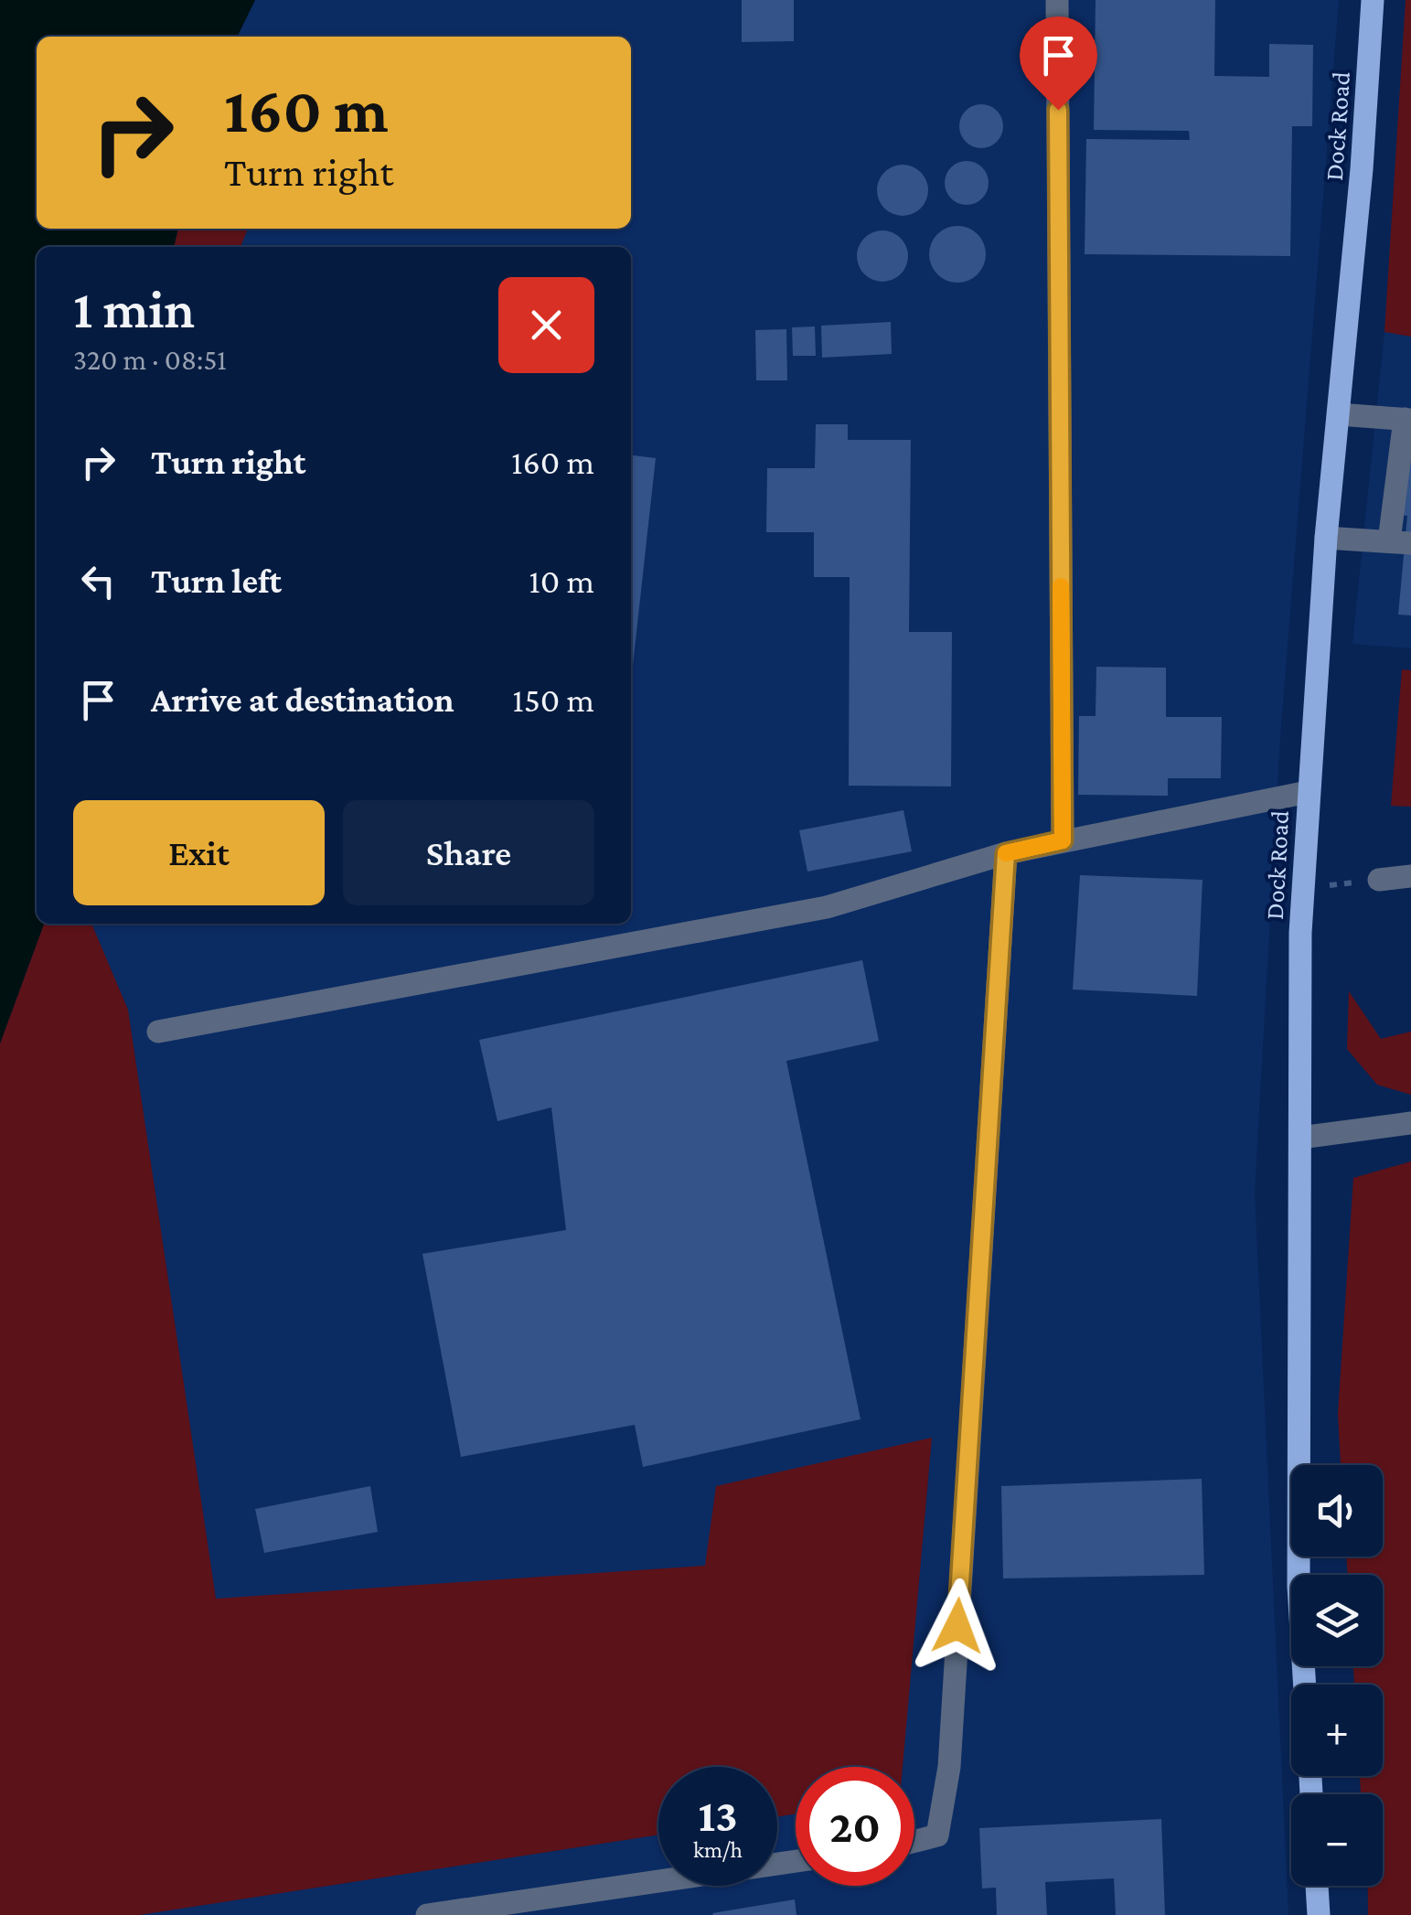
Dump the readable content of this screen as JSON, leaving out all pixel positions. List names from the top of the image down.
{
  "streets": {
    "main road": ["Dock Road"]
  },
  "page": {
    "turn": ["160 m", "Turn right"],
    "heading": ["1 min", "320 m · 08:51"],
    "list": [
      {
        "name": "Turn right",
        "value": "160 m"
      },
      {
        "name": "Turn left",
        "value": "10 m"
      },
      {
        "name": "Arrive at destination",
        "value": "150 m"
      }
    ],
    "buttons": ["Exit", "Share"],
    "map_buttons": ["+", "−"],
    "speed": "13 km/h",
    "limit": "20"
  }
}
